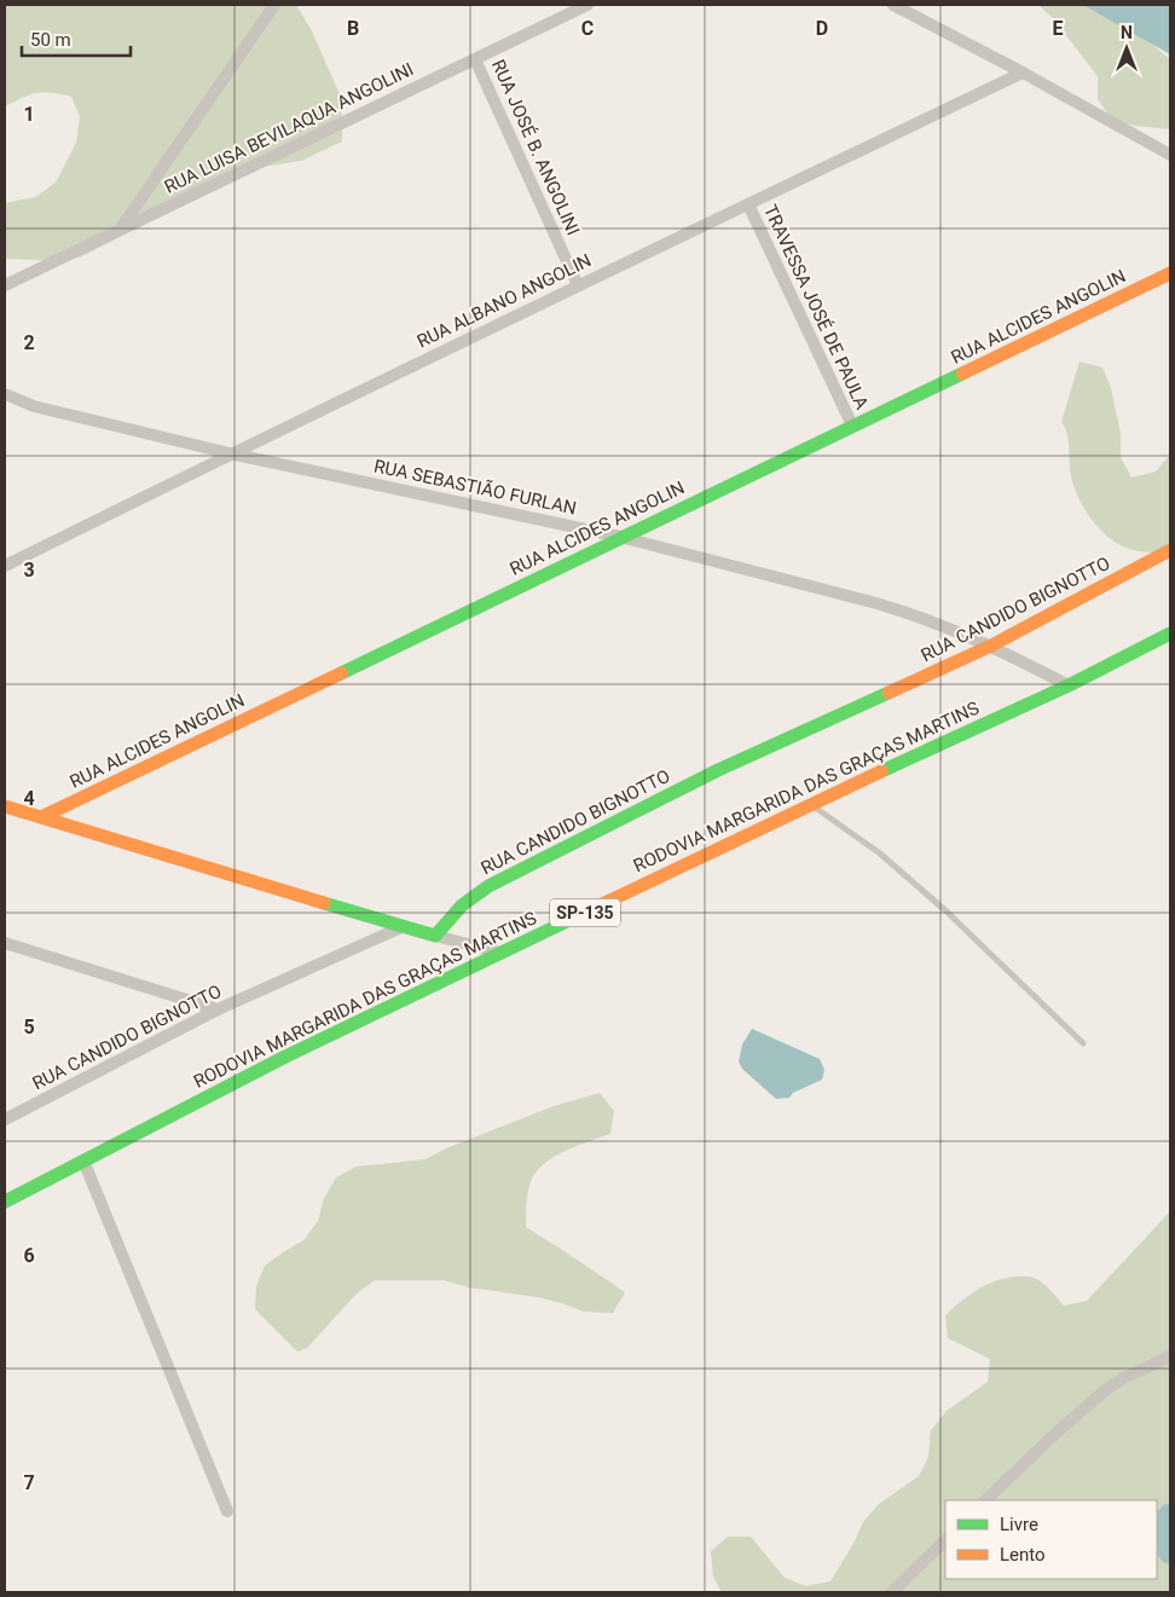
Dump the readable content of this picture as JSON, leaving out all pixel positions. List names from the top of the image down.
{
  "streets": {
    "street": [
      "RUA LUISA BEVILAQUA ANGOLINI",
      "RUA JOSÉ B. ANGOLINI",
      "RUA ALBANO ANGOLIN",
      "TRAVESSA JOSÉ DE PAULA",
      "RUA ALCIDES ANGOLIN",
      "RUA SEBASTIÃO FURLAN",
      "RUA CANDIDO BIGNOTTO",
      "RODOVIA MARGARIDA DAS GRAÇAS MARTINS",
      "SP-135"
    ]
  },
  "crossings": [
    ["RUA LUISA BEVILAQUA ANGOLINI", "RUA JOSÉ B. ANGOLINI"],
    ["RUA JOSÉ B. ANGOLINI", "RUA ALBANO ANGOLIN"],
    ["RUA ALBANO ANGOLIN", "TRAVESSA JOSÉ DE PAULA"],
    ["RUA ALBANO ANGOLIN", "RUA SEBASTIÃO FURLAN"],
    ["TRAVESSA JOSÉ DE PAULA", "RUA ALCIDES ANGOLIN"],
    ["RUA ALCIDES ANGOLIN", "RUA SEBASTIÃO FURLAN"],
    ["RUA SEBASTIÃO FURLAN", "RUA CANDIDO BIGNOTTO"],
    ["RUA SEBASTIÃO FURLAN", "RODOVIA MARGARIDA DAS GRAÇAS MARTINS"]
  ],
  "legend": ["Livre", "Lento"],
  "scale_bar": "50 m",
  "north": "top",
  "grid": {
    "columns": [
      "B",
      "C",
      "D",
      "E"
    ],
    "rows": [
      "1",
      "2",
      "3",
      "4",
      "5",
      "6",
      "7"
    ]
  }
}
